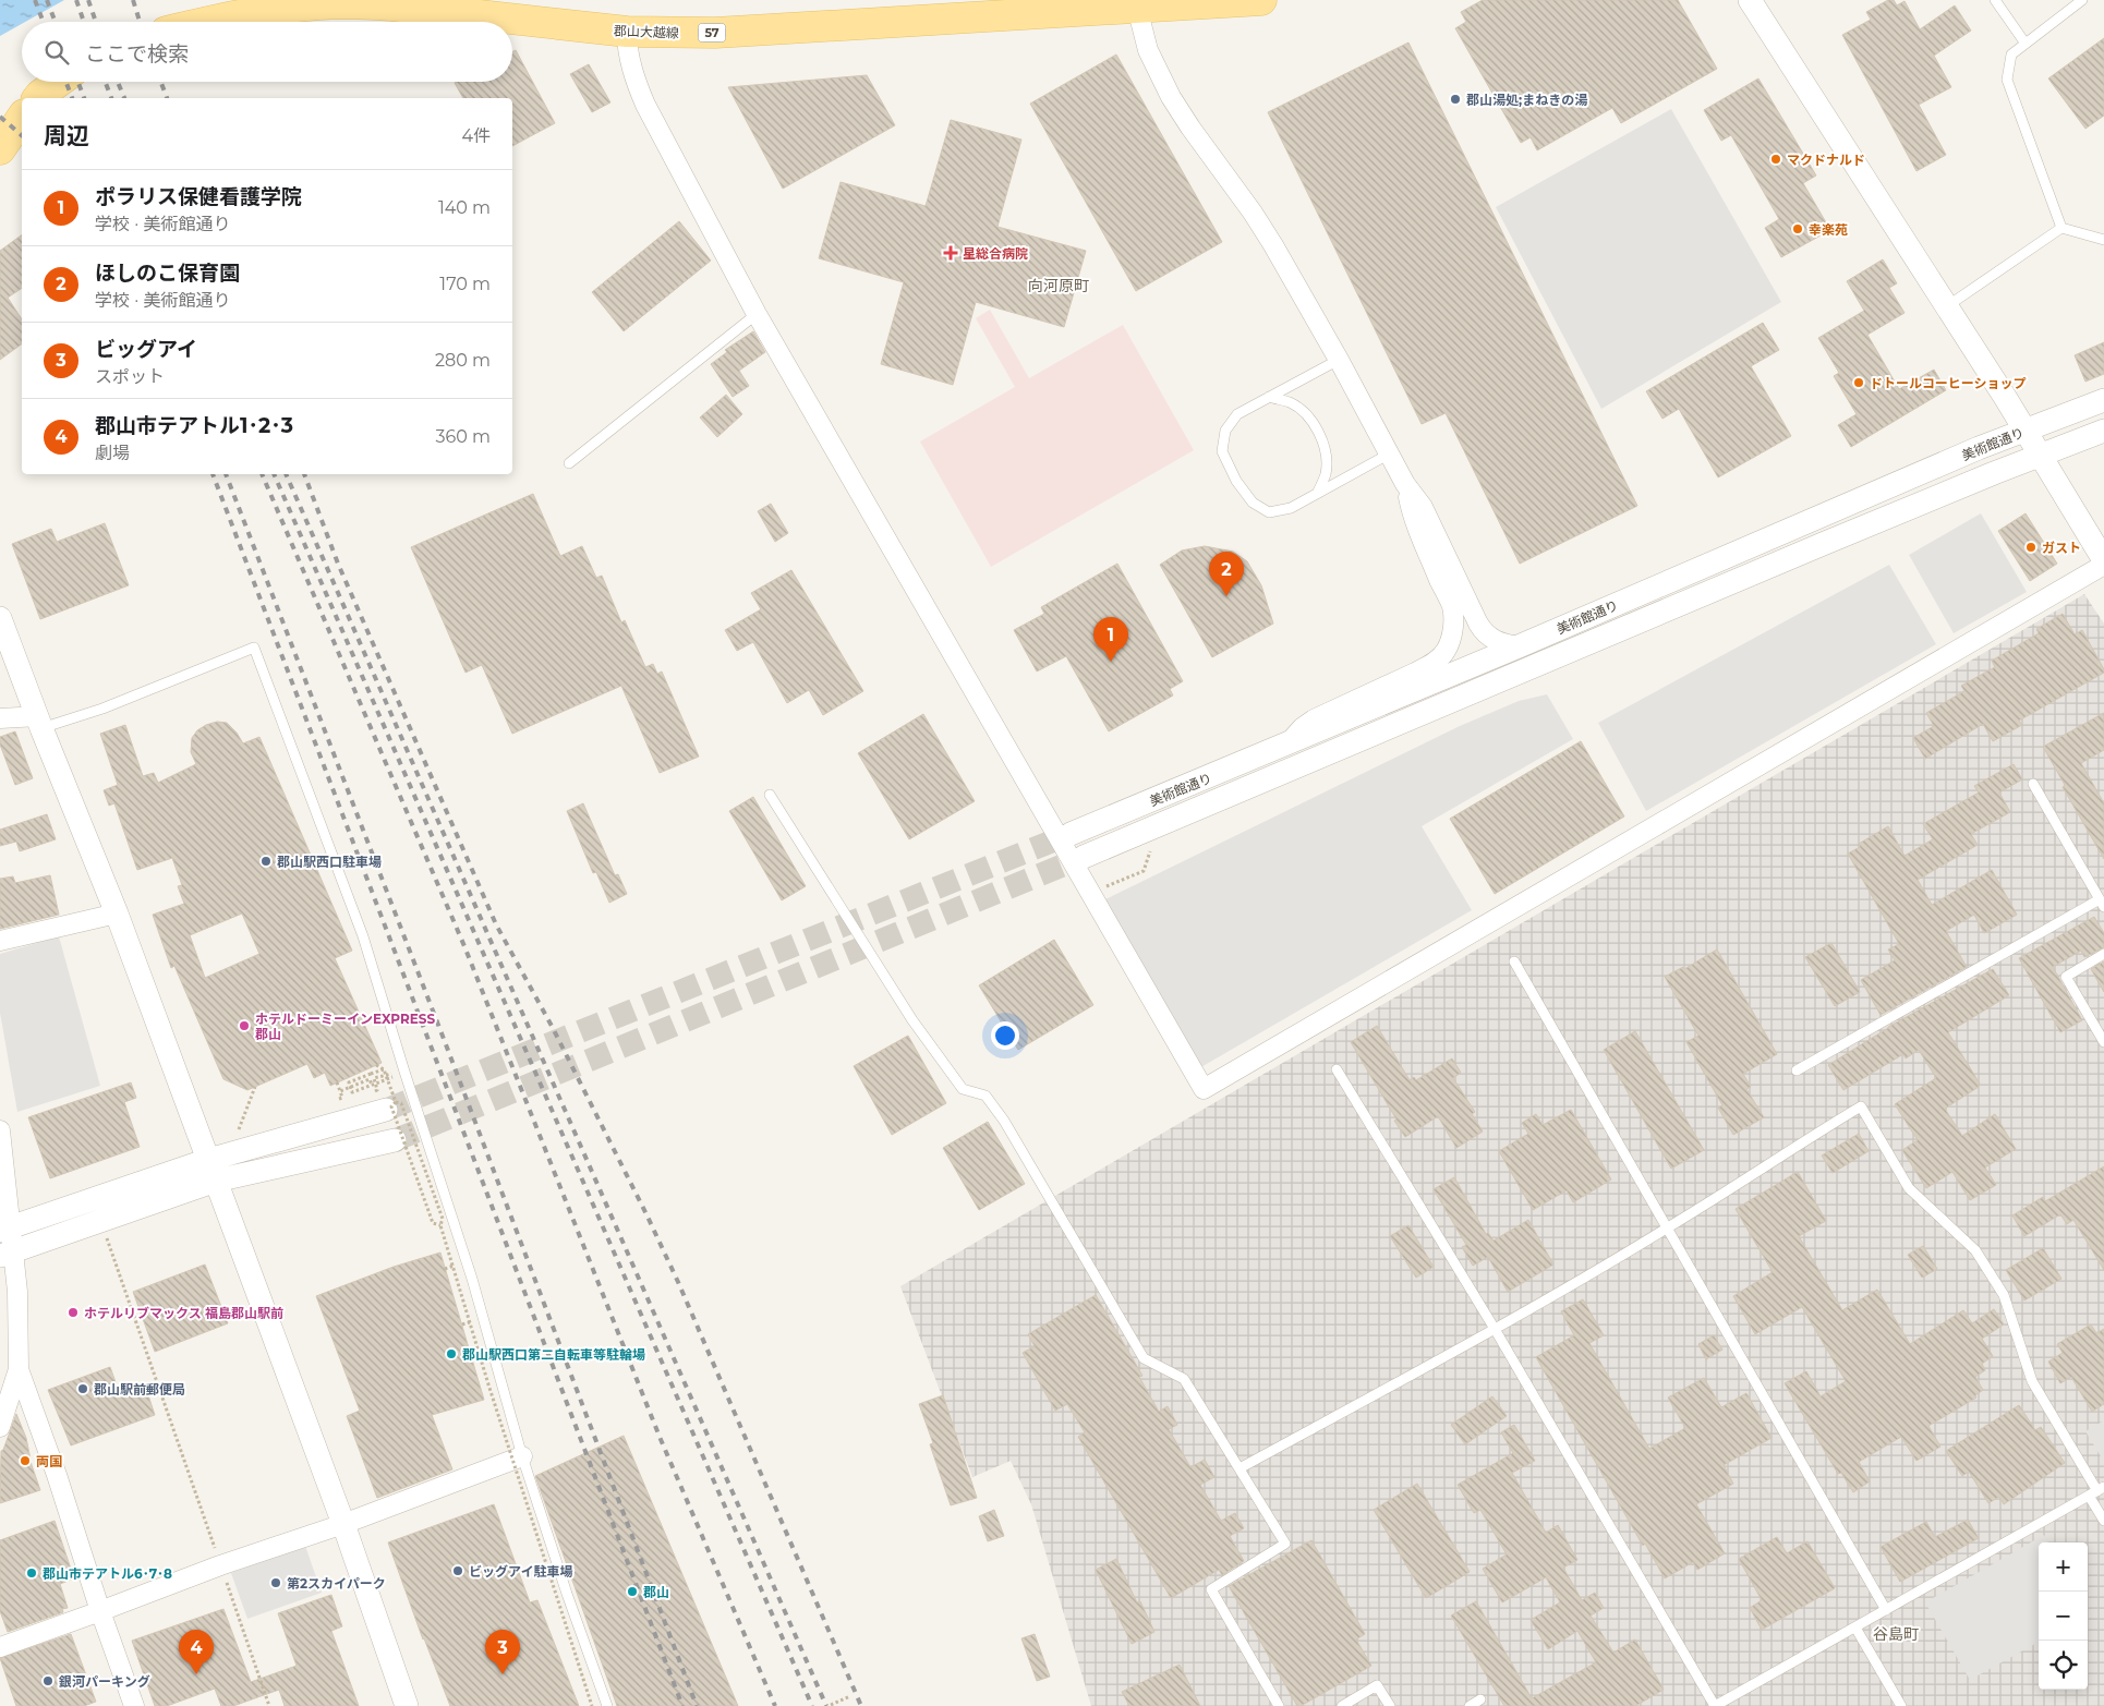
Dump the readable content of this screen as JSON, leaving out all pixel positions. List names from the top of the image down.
{
  "streets": {
    "main road": ["郡山大越線", "57"],
    "street": ["美術館通り"]
  },
  "districts": ["向河原町", "谷島町"],
  "places": {
    "other": [
      "郡山湯処;まねきの湯",
      "マクドナルド",
      "幸楽苑",
      "ドトールコーヒーショップ",
      "ガスト",
      "郡山駅西口駐車場",
      "ホテルドーミーインEXPRESS 郡山",
      "ホテルリブマックス 福島郡山駅前",
      "郡山駅西口第二自転車等駐輪場",
      "郡山駅前郵便局",
      "両国",
      "ビッグアイ駐車場",
      "郡山市テアトル6･7･8",
      "第2スカイパーク",
      "郡山",
      "銀河パーキング"
    ],
    "health": ["星総合病院"]
  },
  "page": {
    "search": "ここで検索",
    "heading": ["周辺", "4件"],
    "list": [
      {
        "mark": "1",
        "name": "ポラリス保健看護学院",
        "note": "学校 · 美術館通り",
        "value": "140 m"
      },
      {
        "mark": "2",
        "name": "ほしのこ保育園",
        "note": "学校 · 美術館通り",
        "value": "170 m"
      },
      {
        "mark": "3",
        "name": "ビッグアイ",
        "note": "スポット",
        "value": "280 m"
      },
      {
        "mark": "4",
        "name": "郡山市テアトル1･2･3",
        "note": "劇場",
        "value": "360 m"
      }
    ],
    "pins": [
      "2",
      "1",
      "3",
      "4"
    ],
    "map_buttons": ["+", "−"]
  }
}
